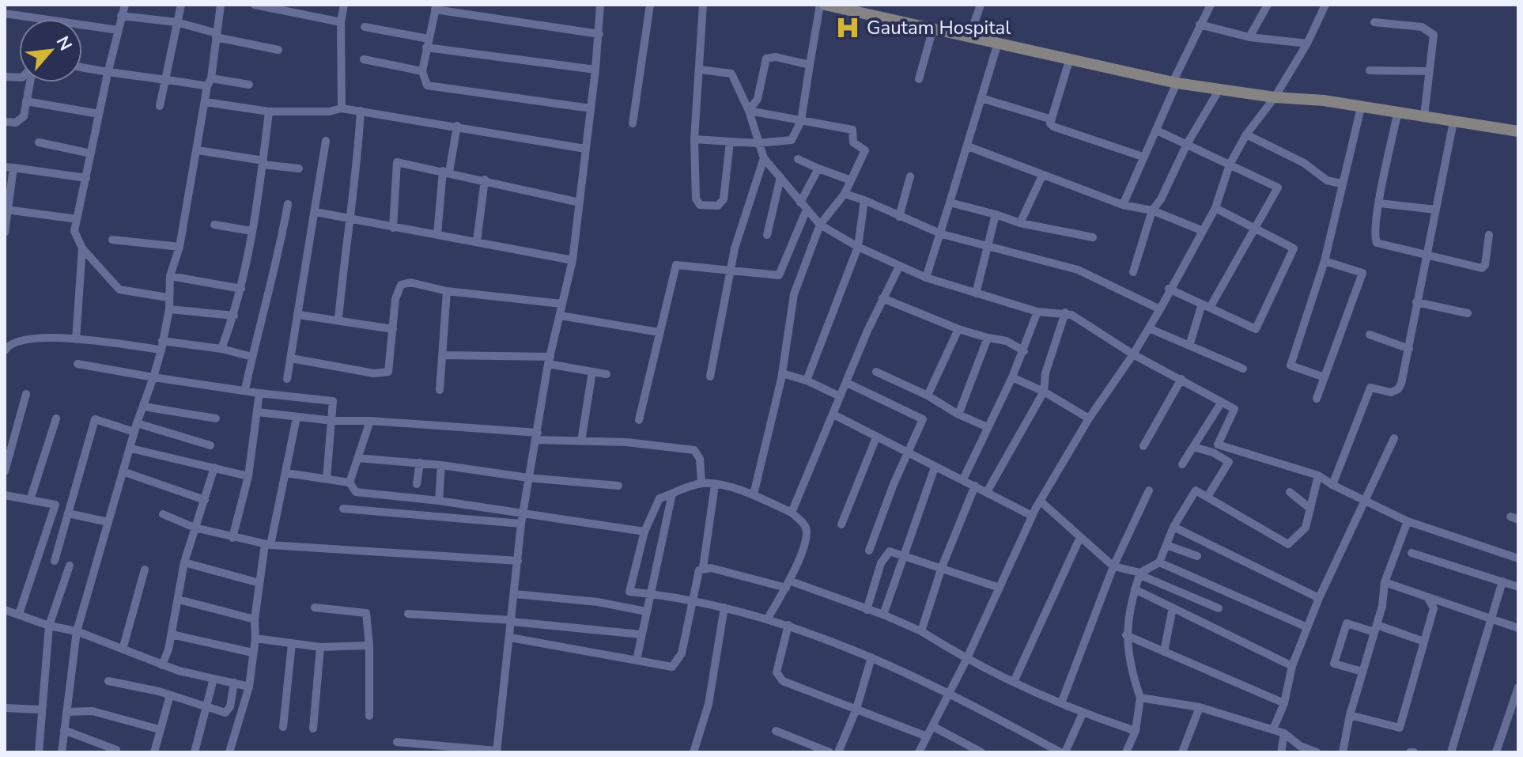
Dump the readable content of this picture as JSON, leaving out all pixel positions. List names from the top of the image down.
{
  "places": {
    "hospital": ["Gautam Hospital"]
  },
  "north": "top right"
}
